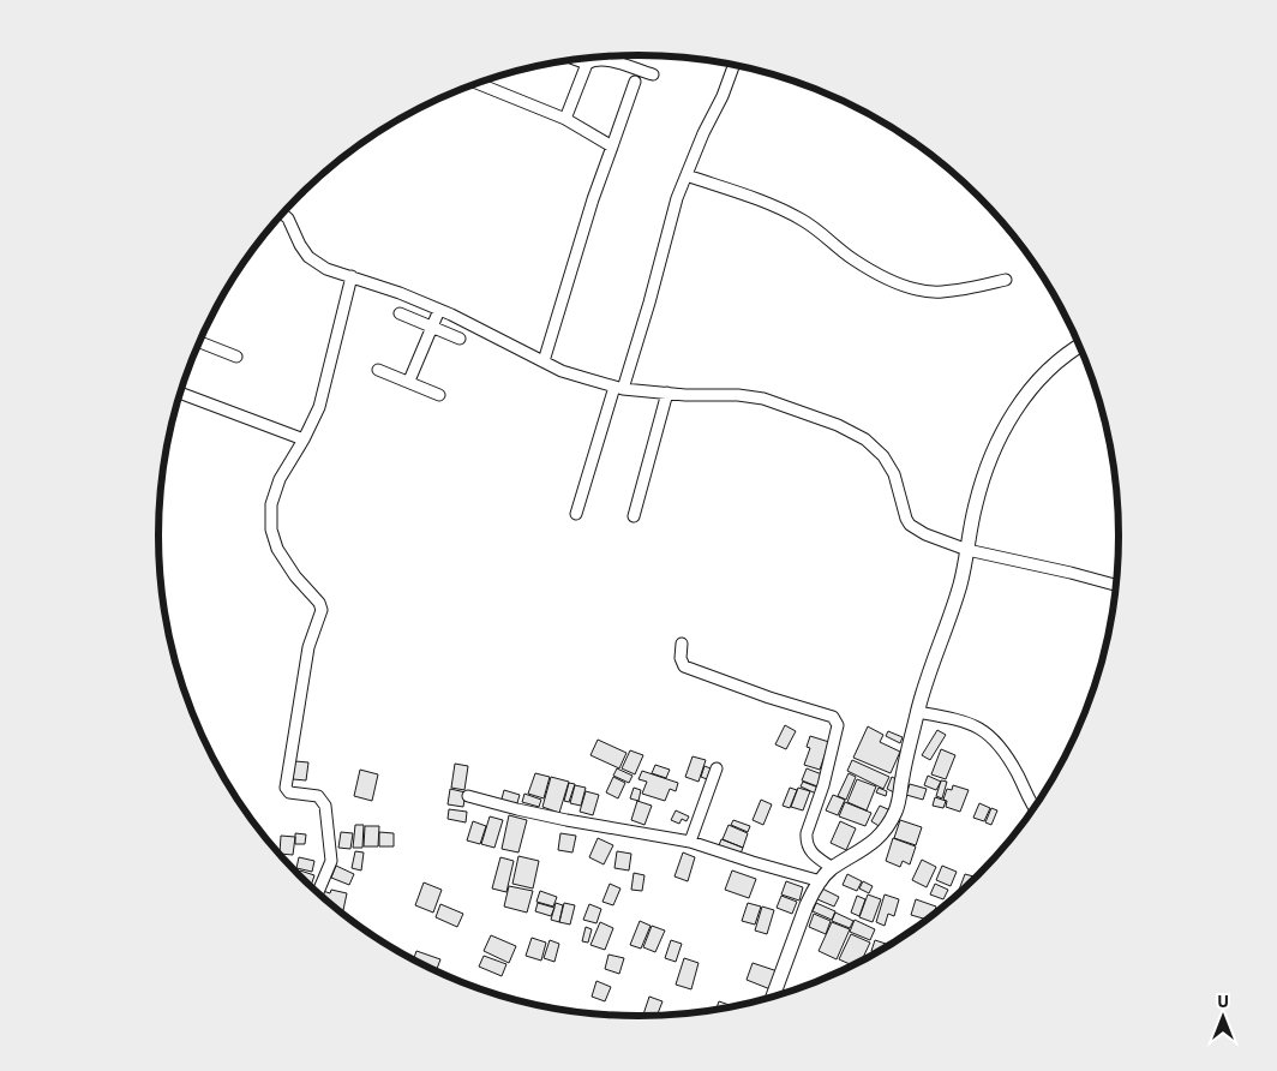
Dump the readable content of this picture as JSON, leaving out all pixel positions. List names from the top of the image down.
{
  "north": "top"
}
